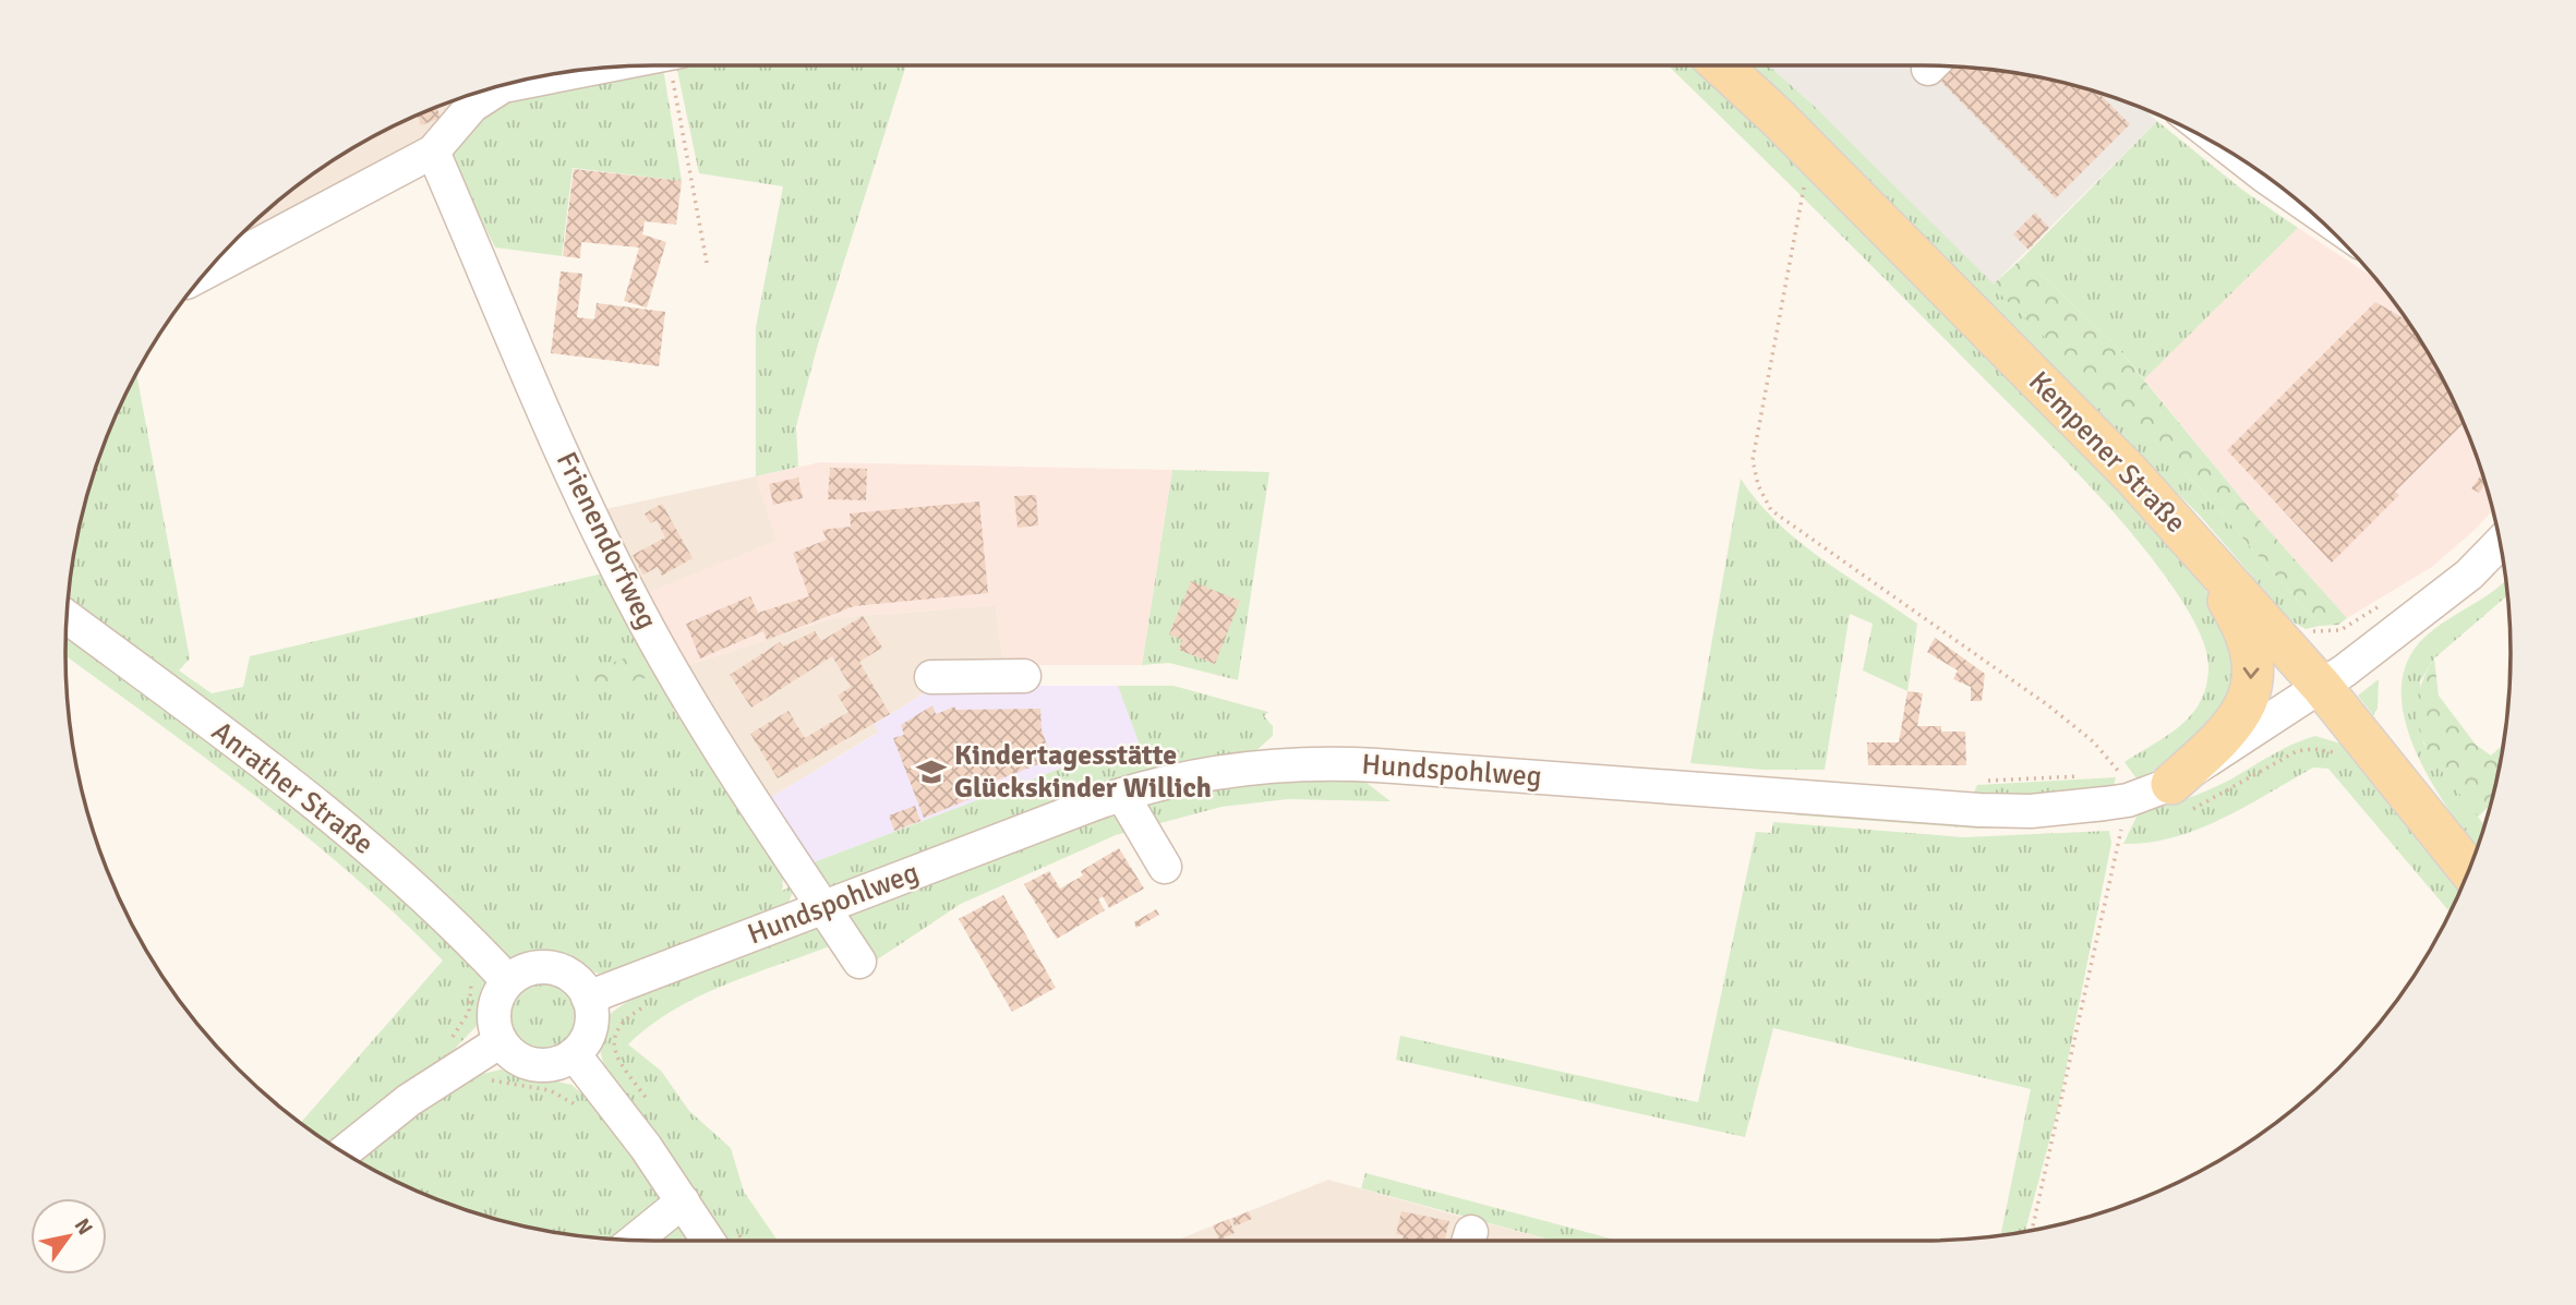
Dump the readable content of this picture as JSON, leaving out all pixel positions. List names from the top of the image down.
{
  "streets": {
    "main road": ["Kempener Straße"],
    "street": ["Frienendorfweg", "Hundspohlweg", "Anrather Straße"]
  },
  "crossings": [
    ["Kempener Straße", "Hundspohlweg"],
    ["Frienendorfweg", "Hundspohlweg"],
    ["Hundspohlweg", "Anrather Straße"]
  ],
  "places": {
    "school or university": ["Kindertagesstätte Glückskinder Willich"]
  },
  "north": "top right"
}
